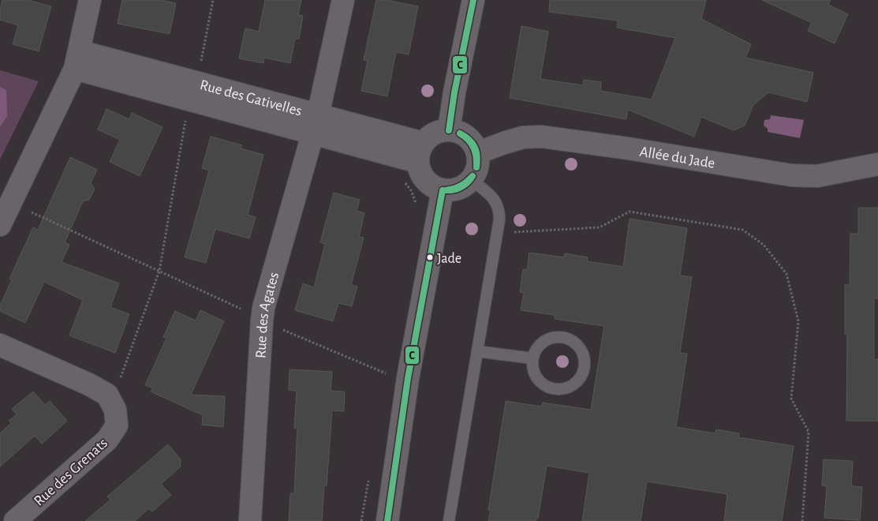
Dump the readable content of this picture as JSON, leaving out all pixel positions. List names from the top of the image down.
{
  "streets": {
    "street": [
      "Rue des Gativelles",
      "Allée du Jade",
      "Rue des Agates",
      "Rue des Grenats"
    ]
  },
  "crossings": [
    ["Rue des Gativelles", "Allée du Jade"],
    ["Rue des Gativelles", "Rue des Agates"]
  ],
  "places": ["Jade"],
  "lines": ["transit line C"]
}
